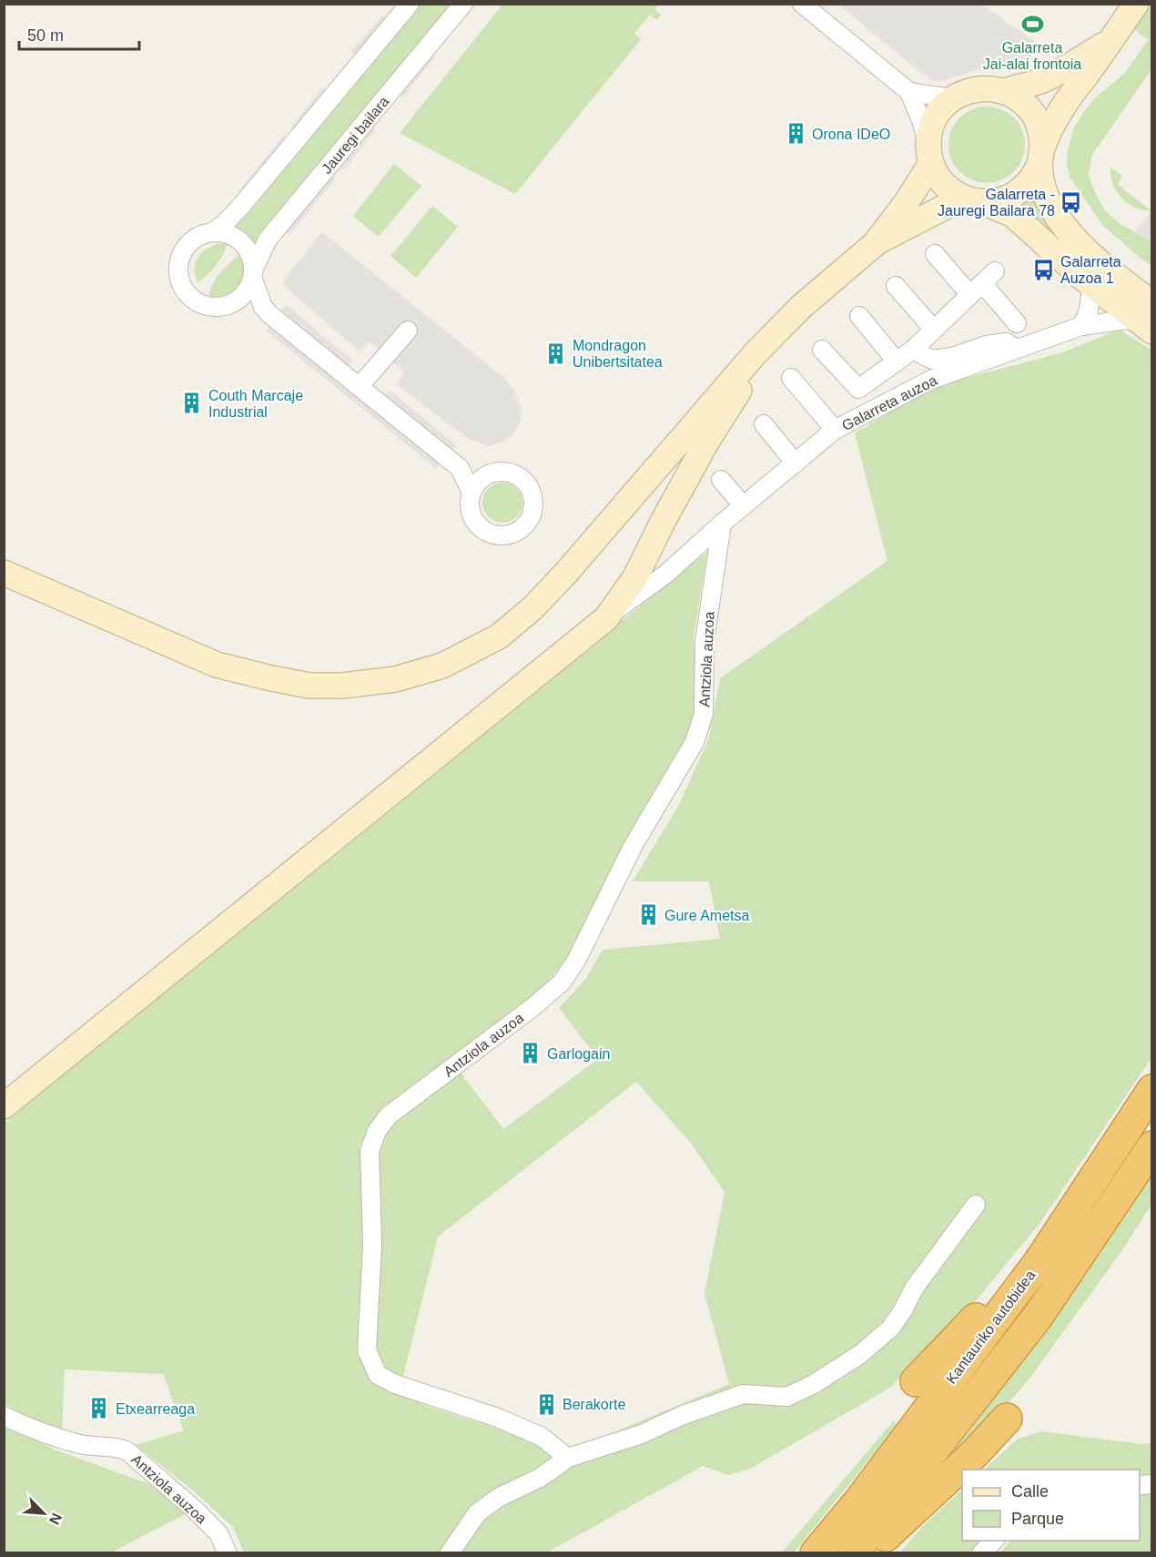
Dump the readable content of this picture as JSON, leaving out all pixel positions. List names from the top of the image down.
{
  "streets": {
    "highway": ["Kantauriko autobidea"],
    "street": ["Jauregi bailara", "Galarreta auzoa", "Antziola auzoa"]
  },
  "crossings": [
    ["Galarreta auzoa", "Antziola auzoa"]
  ],
  "places": {
    "sports": ["Galarreta Jai-alai frontoia"],
    "building": [
      "Orona IDeO",
      "Mondragon Unibertsitatea",
      "Couth Marcaje Industrial",
      "Gure Ametsa",
      "Garlogain",
      "Berakorte",
      "Etxearreaga"
    ],
    "bus stop": ["Galarreta - Jauregi Bailara 78", "Galarreta Auzoa 1"]
  },
  "legend": ["Calle", "Parque"],
  "scale_bar": "50 m",
  "north": "bottom right"
}
